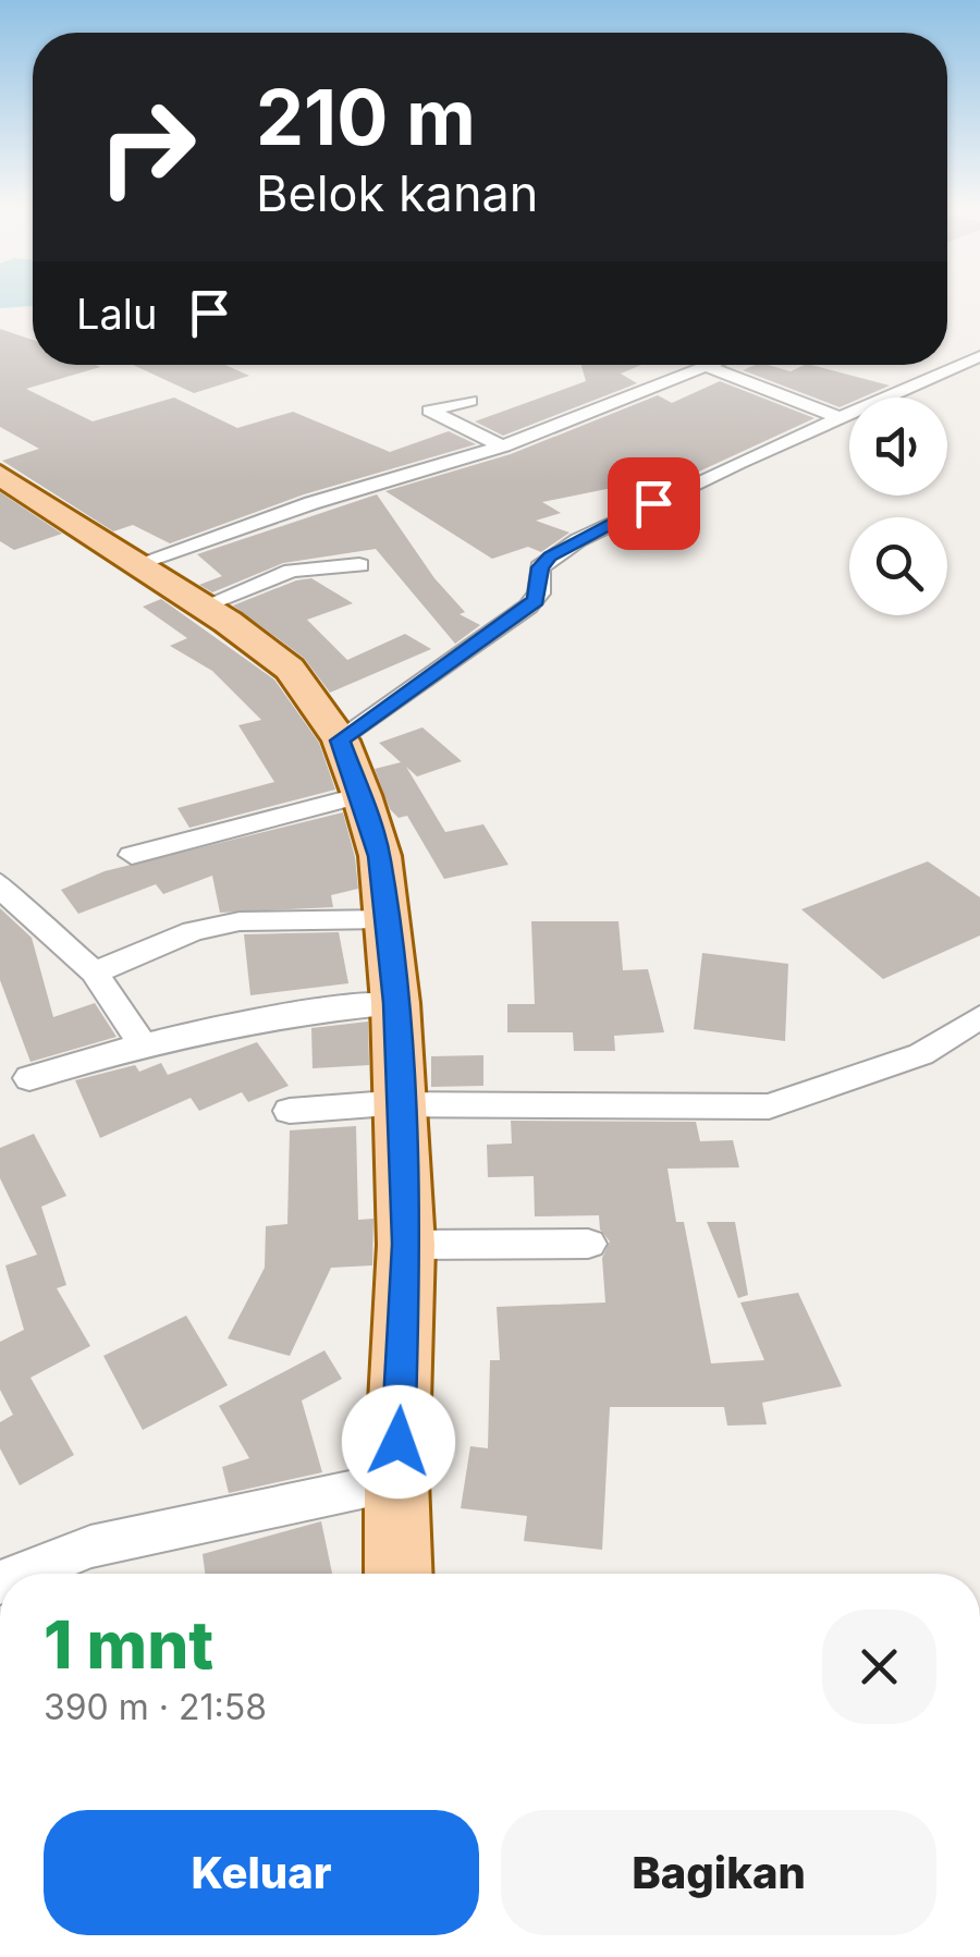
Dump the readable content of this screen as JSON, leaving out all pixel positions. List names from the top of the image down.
{
  "page": {
    "turn": ["210 m", "Belok kanan"],
    "then": "Lalu",
    "heading": ["1 mnt", "390 m · 21:58"],
    "buttons": ["Keluar", "Bagikan"]
  }
}
